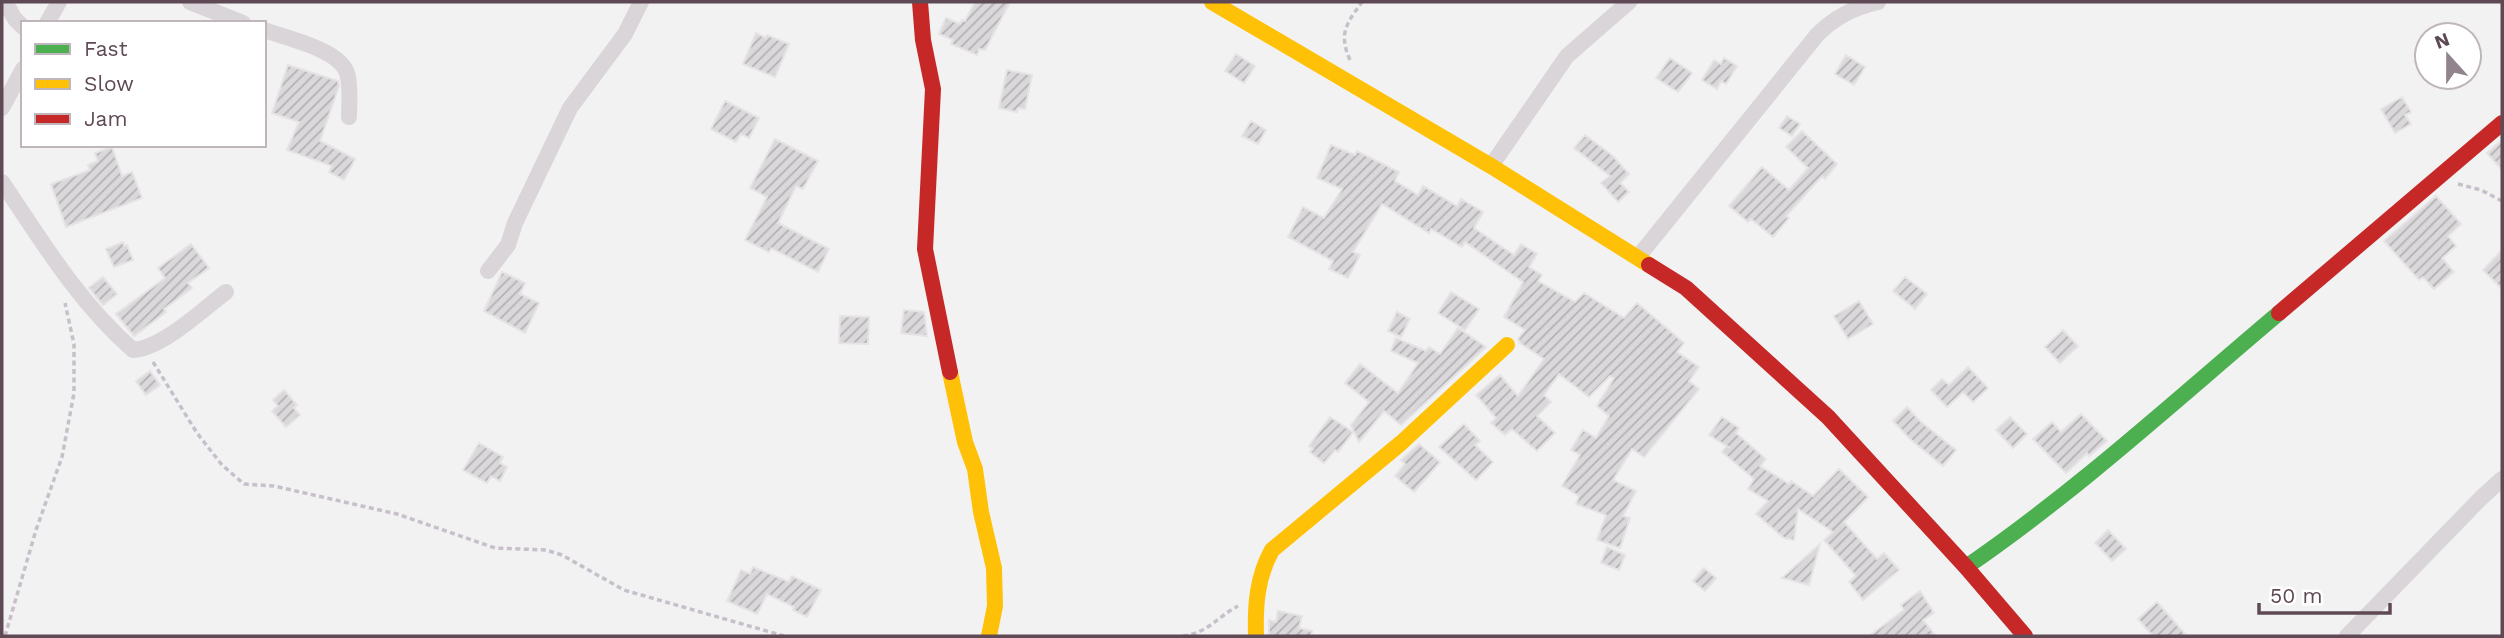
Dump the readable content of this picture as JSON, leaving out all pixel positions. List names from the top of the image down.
{
  "legend": ["Fast", "Slow", "Jam"],
  "scale_bar": "50 m",
  "north": "top"
}
